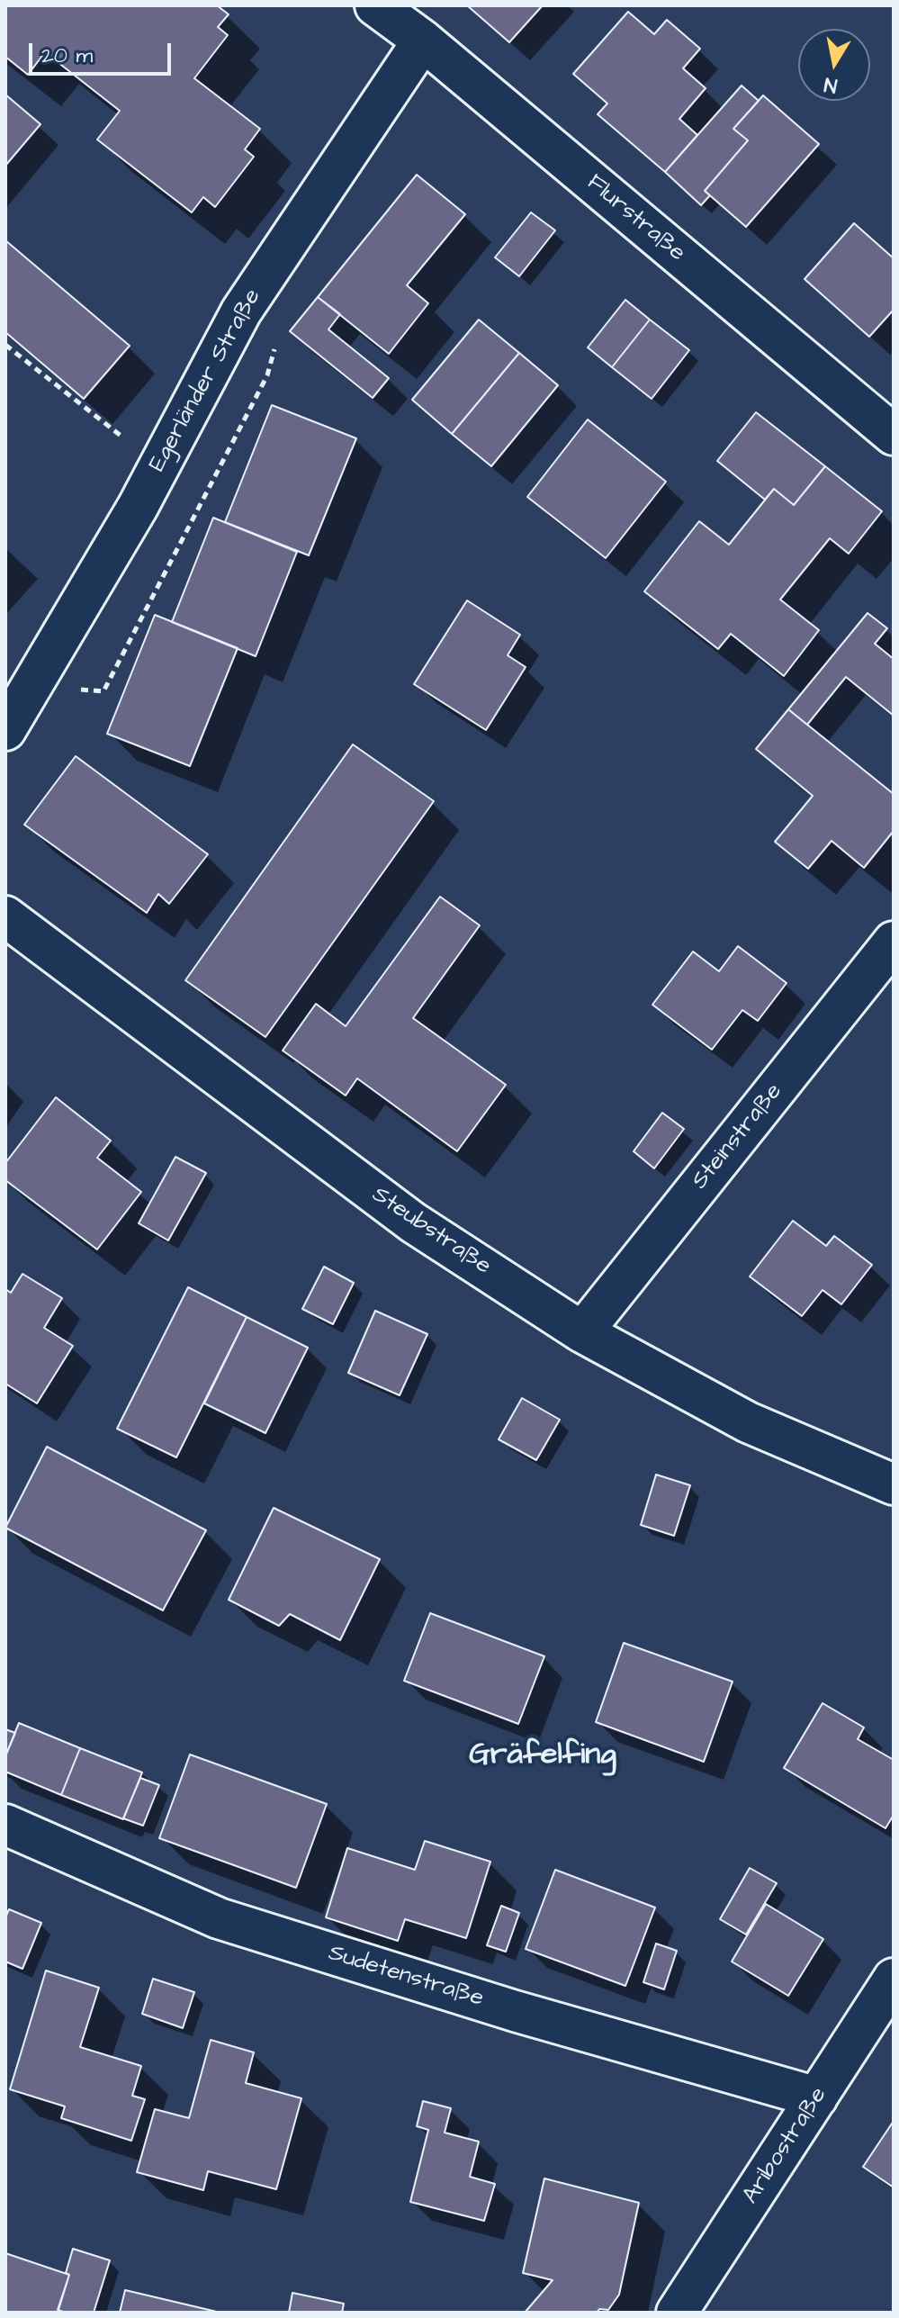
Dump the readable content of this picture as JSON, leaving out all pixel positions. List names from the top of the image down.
{
  "streets": {
    "street": [
      "Flurstraße",
      "Egerländer Straße",
      "Steinstraße",
      "Steubstraße",
      "Sudetenstraße",
      "Aribostraße"
    ]
  },
  "crossings": [
    ["Flurstraße", "Egerländer Straße"],
    ["Steinstraße", "Steubstraße"],
    ["Sudetenstraße", "Aribostraße"]
  ],
  "districts": ["Gräfelfing"],
  "scale_bar": "20 m",
  "north": "bottom"
}
